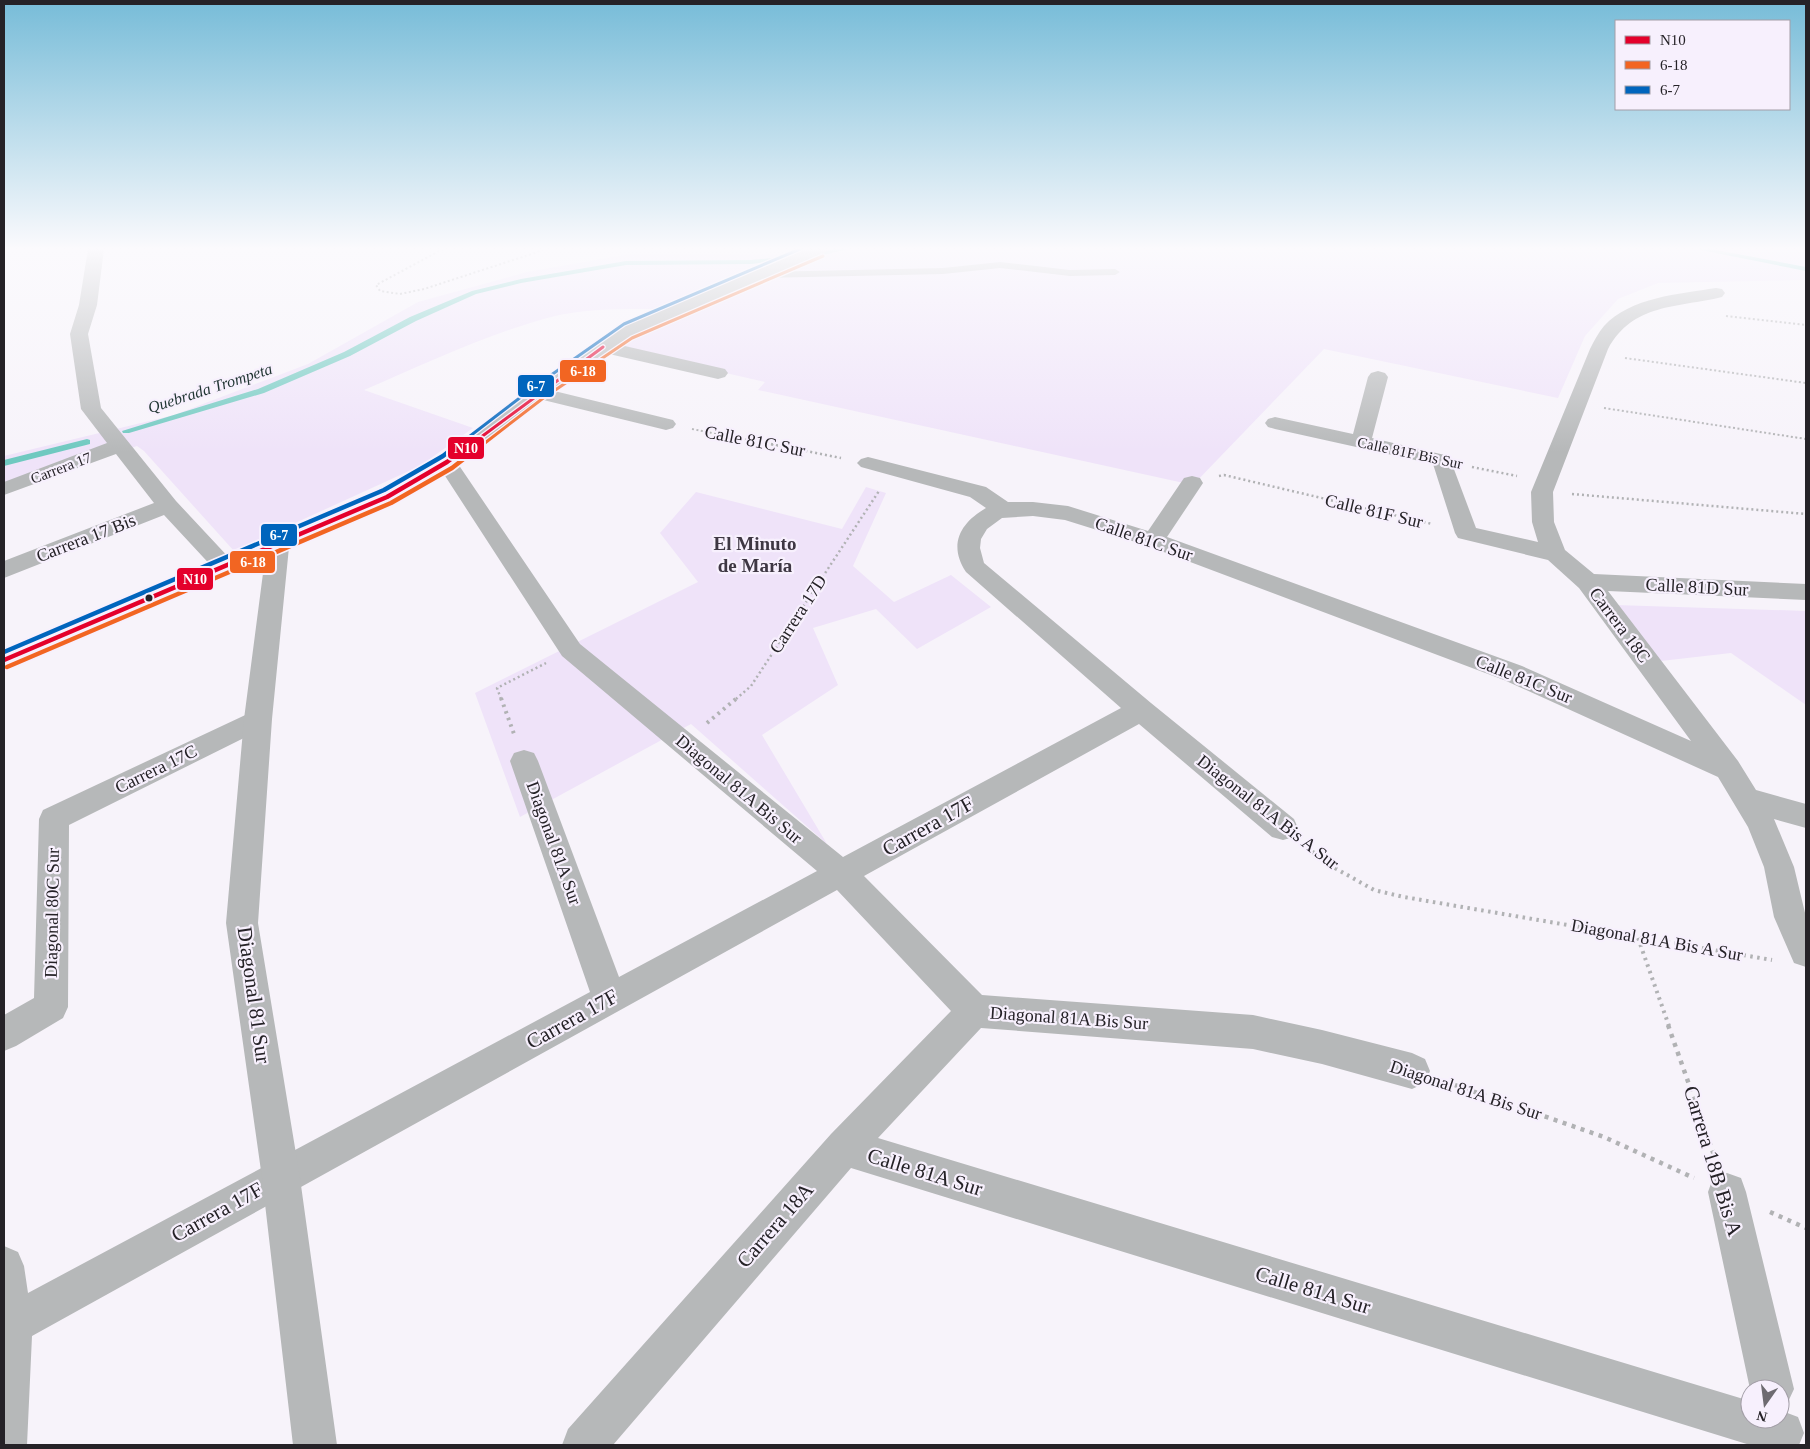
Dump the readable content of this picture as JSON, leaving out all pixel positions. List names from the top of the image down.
{
  "streets": {
    "street": [
      "Calle 81C Sur",
      "Calle 81F Bis Sur",
      "Carrera 17",
      "Carrera 17 Bis",
      "Calle 81D Sur",
      "Carrera 18C",
      "Carrera 17C",
      "Diagonal 81A Bis Sur",
      "Diagonal 81A Bis A Sur",
      "Carrera 17F",
      "Diagonal 81A Sur",
      "Diagonal 80C Sur",
      "Diagonal 81 Sur",
      "Carrera 18B Bis A",
      "Calle 81A Sur",
      "Carrera 18A"
    ],
    "path": ["Calle 81F Sur", "Carrera 17D"]
  },
  "crossings": [
    ["Calle 81C Sur", "Carrera 18C"],
    ["Calle 81C Sur", "Diagonal 81A Bis A Sur"],
    ["Calle 81F Bis Sur", "Carrera 18C"],
    ["Calle 81D Sur", "Carrera 18C"],
    ["Carrera 17D", "Diagonal 81A Bis Sur"],
    ["Carrera 17C", "Diagonal 80C Sur"],
    ["Carrera 17C", "Diagonal 81 Sur"],
    ["Diagonal 81A Bis Sur", "Carrera 17F"],
    ["Diagonal 81A Bis Sur", "Diagonal 81A Sur"],
    ["Diagonal 81A Bis Sur", "Carrera 18B Bis A"],
    ["Diagonal 81A Bis Sur", "Carrera 18A"],
    ["Diagonal 81A Bis A Sur", "Carrera 17F"],
    ["Diagonal 81A Bis A Sur", "Carrera 18B Bis A"],
    ["Carrera 17F", "Diagonal 81A Sur"],
    ["Carrera 17F", "Diagonal 81 Sur"],
    ["Calle 81A Sur", "Carrera 18A"]
  ],
  "districts": ["El Minuto de María"],
  "water": ["Quebrada Trompeta"],
  "lines": ["transit line 6-18", "transit line 6-7", "transit line N10"],
  "legend": ["N10", "6-18", "6-7"],
  "north": "bottom"
}
